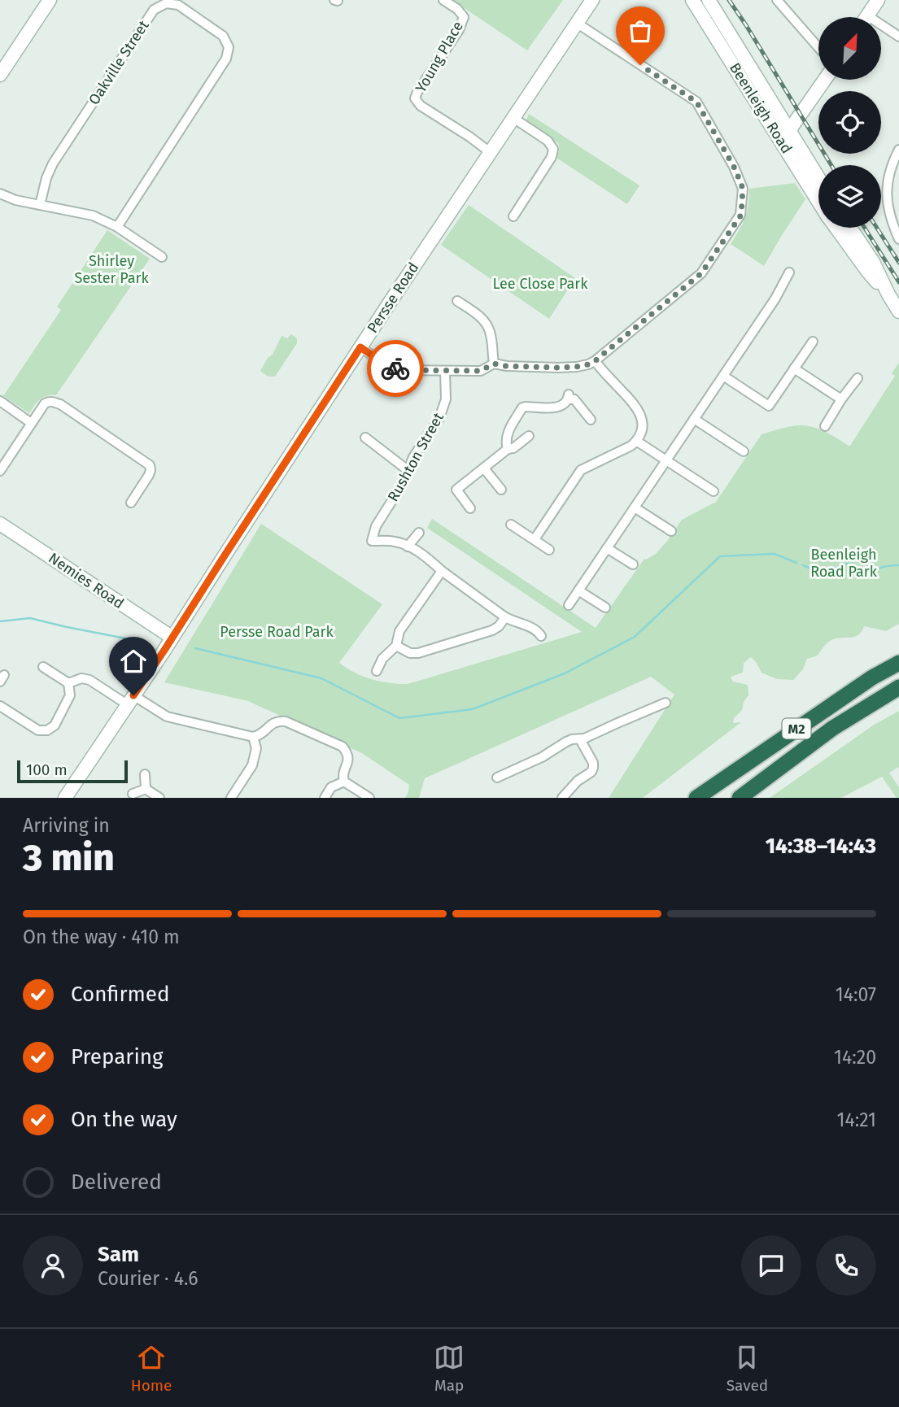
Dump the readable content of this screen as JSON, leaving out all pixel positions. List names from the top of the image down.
{
  "streets": {
    "highway": ["M2"],
    "street": [
      "Young Place",
      "Oakville Street",
      "Beenleigh Road",
      "Persse Road",
      "Rushton Street",
      "Nemies Road"
    ]
  },
  "crossings": [
    ["Young Place", "Persse Road"],
    ["Persse Road", "Nemies Road"]
  ],
  "parks": [
    "Shirley Sester Park",
    "Lee Close Park",
    "Beenleigh Road Park",
    "Persse Road Park"
  ],
  "scale_bar": "100 m",
  "north": "top right",
  "page": {
    "scale": "100 m",
    "heading": ["3 min", "Arriving in", "14:38–14:43"],
    "panel": ["Sam", "Courier · 4.6"],
    "bar": "On the way · 410 m",
    "list": [
      ["Confirmed", "14:07"],
      ["Preparing", "14:20"],
      ["On the way", "14:21"],
      "Delivered"
    ],
    "tabs": ["Home", "Map", "Saved"]
  }
}
